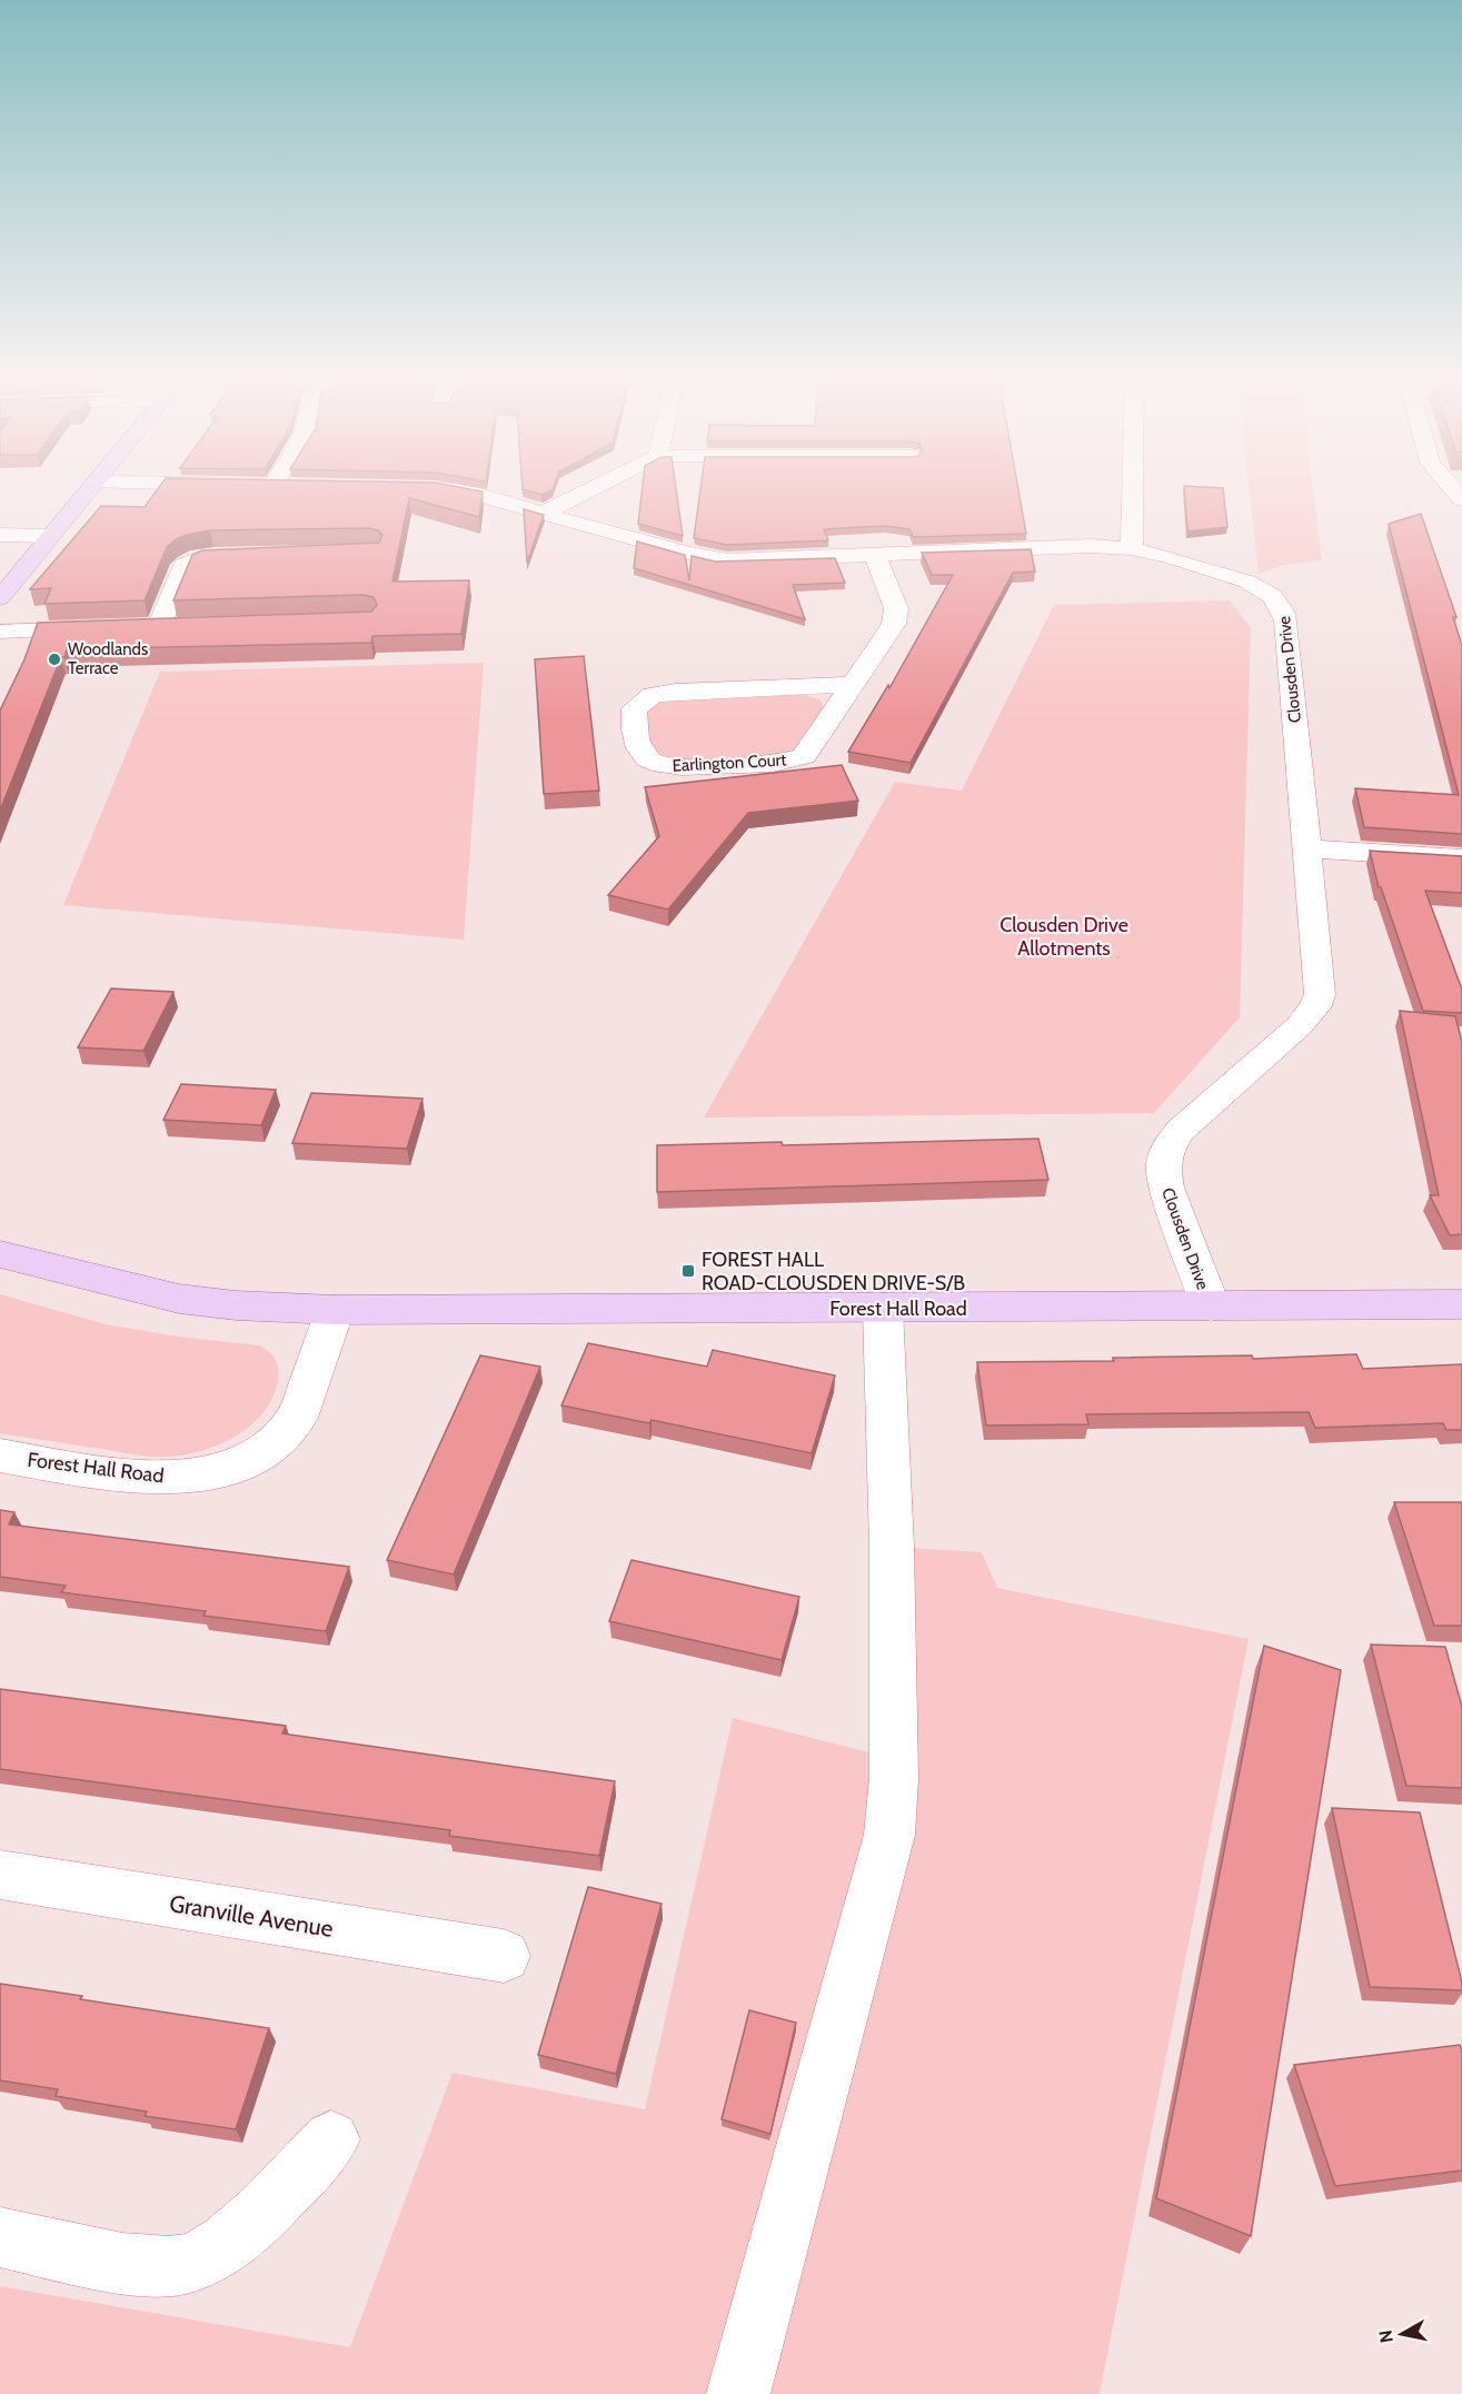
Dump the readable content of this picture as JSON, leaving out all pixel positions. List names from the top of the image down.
{
  "streets": {
    "main road": ["Forest Hall Road"],
    "street": ["Clousden Drive", "Earlington Court", "Granville Avenue"]
  },
  "crossings": [
    ["Clousden Drive", "Earlington Court"],
    ["Clousden Drive", "Forest Hall Road"]
  ],
  "parks": ["Clousden Drive Allotments"],
  "places": {
    "other": ["Woodlands Terrace"],
    "transit": ["FOREST HALL ROAD-CLOUSDEN DRIVE-S/B"]
  },
  "north": "left"
}
